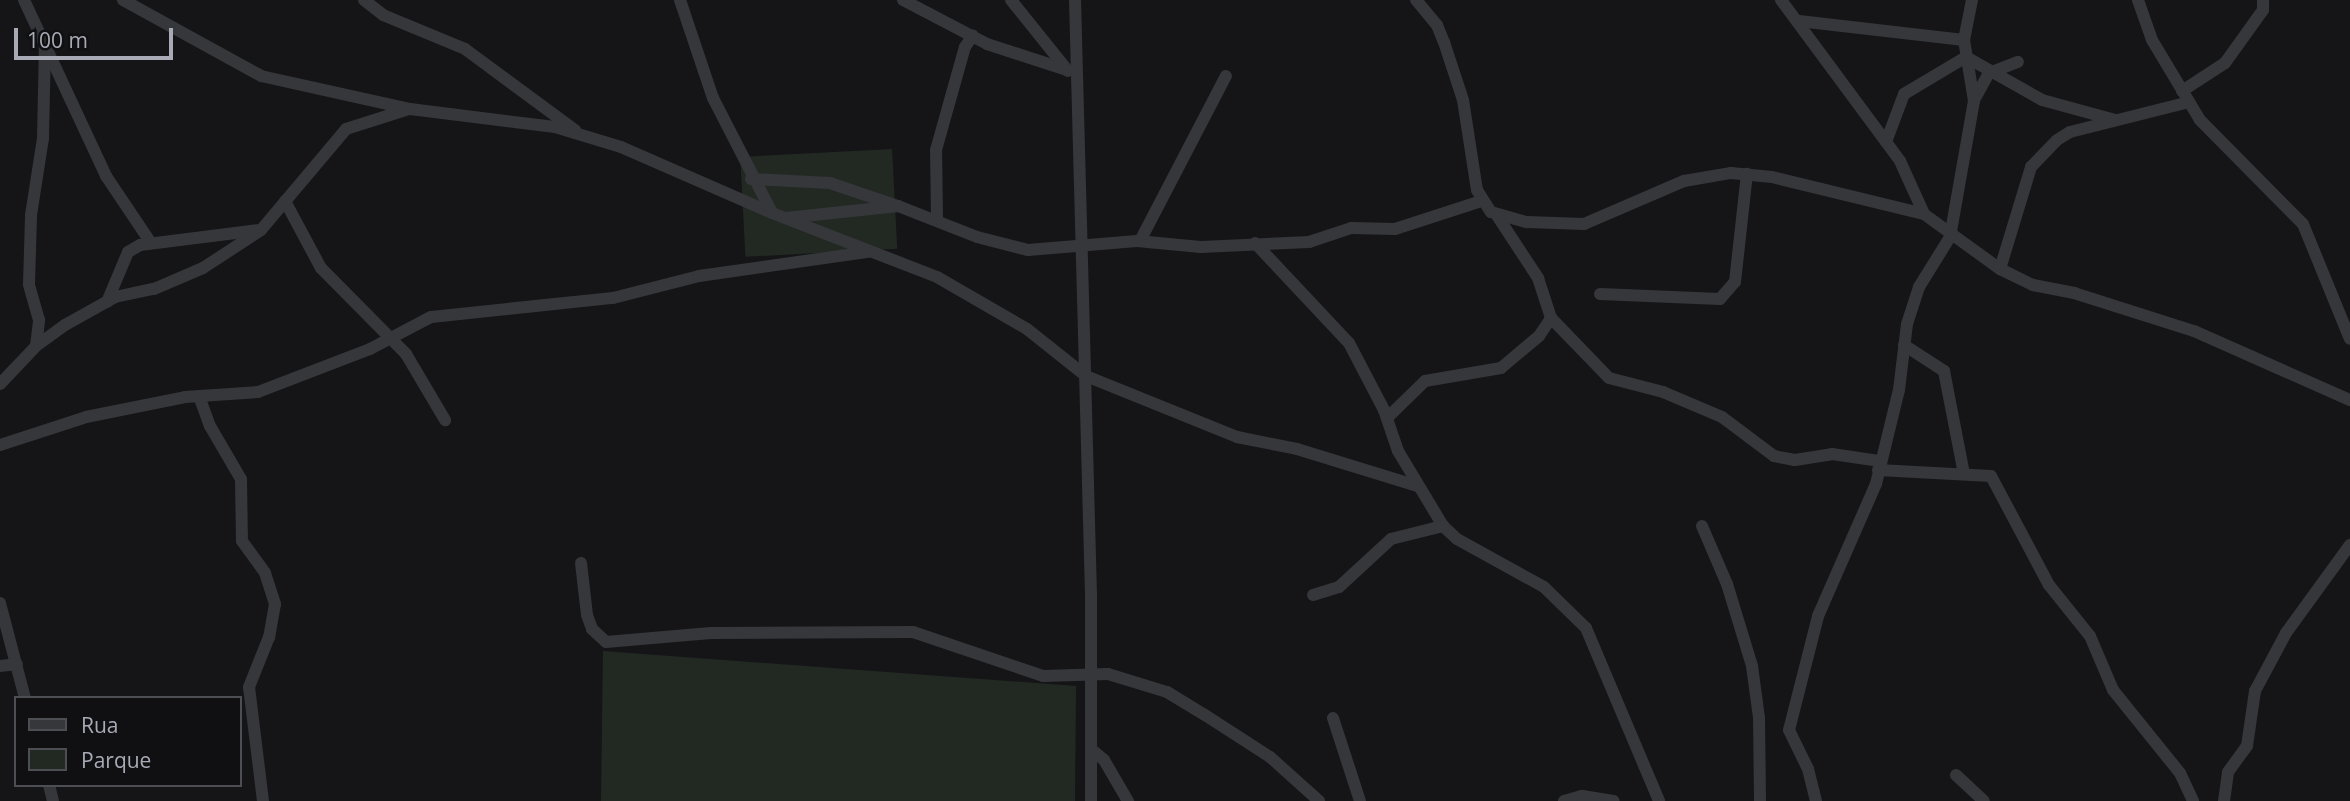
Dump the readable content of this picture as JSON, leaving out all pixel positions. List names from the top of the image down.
{
  "legend": ["Rua", "Parque"],
  "scale_bar": "100 m"
}
